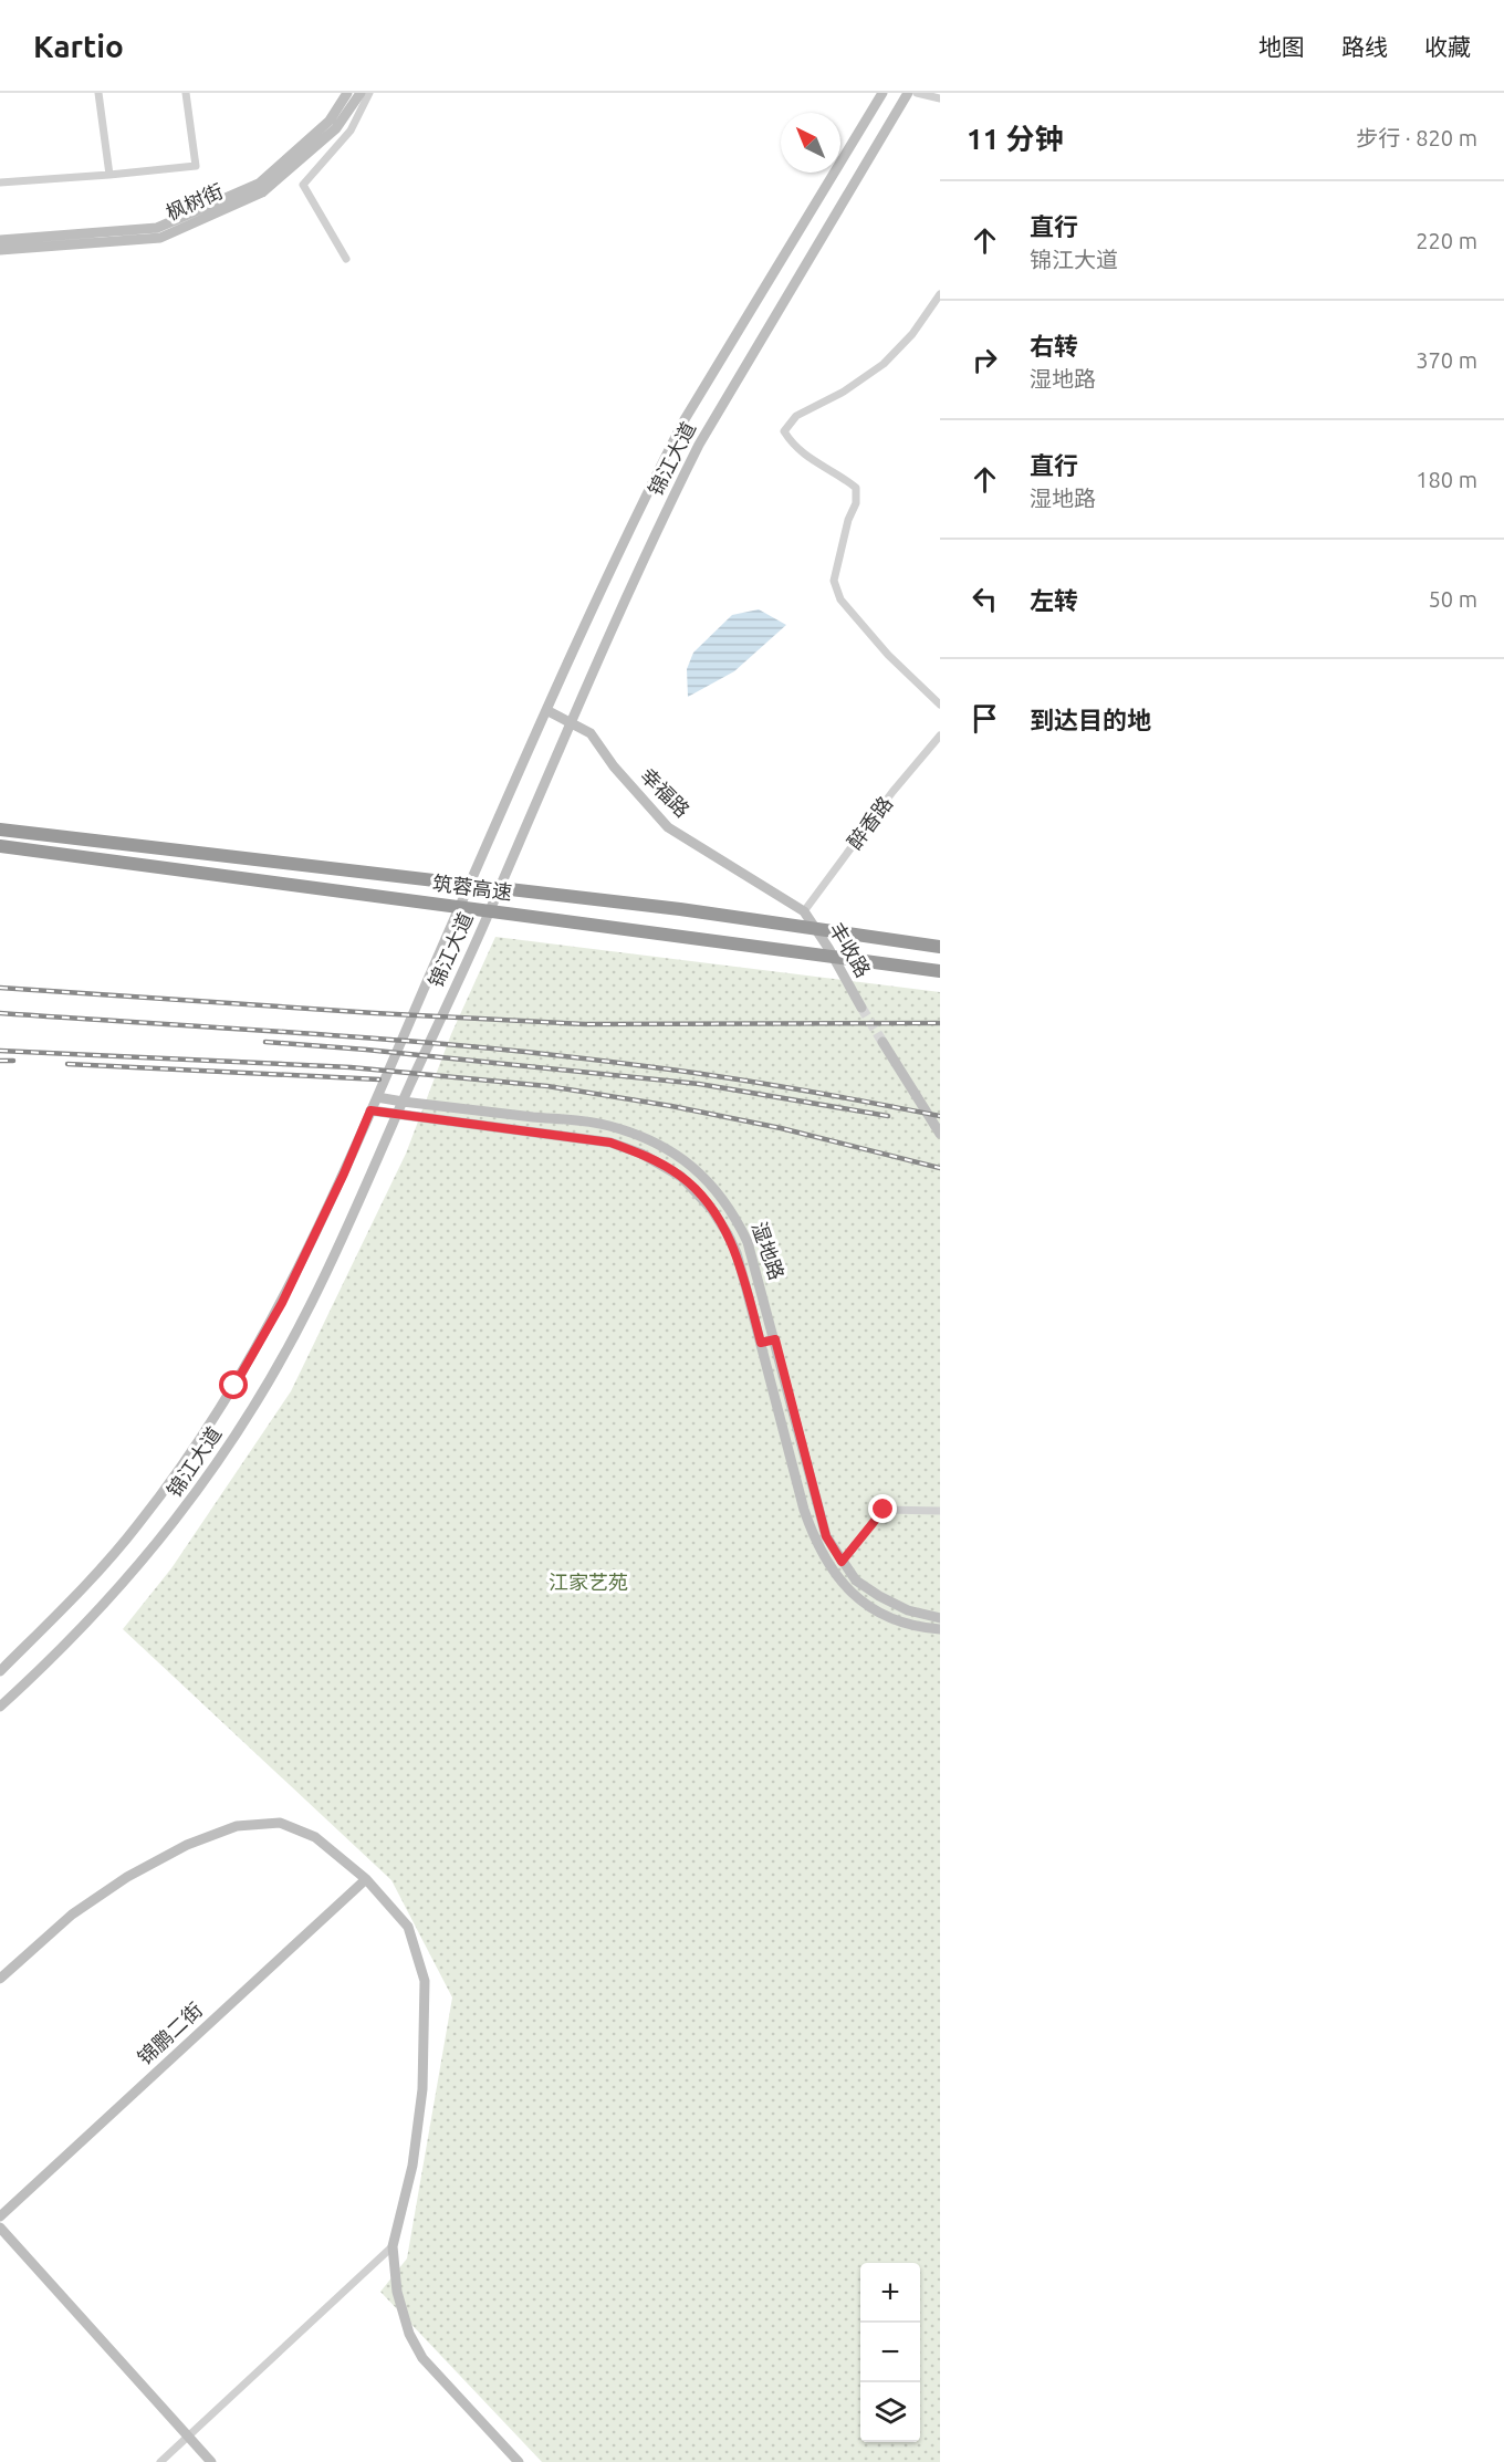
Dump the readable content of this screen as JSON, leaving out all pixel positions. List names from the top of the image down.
{
  "streets": {
    "highway": ["筑蓉高速"],
    "street": [
      "枫树街",
      "锦江大道",
      "幸福路",
      "醉香路",
      "丰收路",
      "湿地路",
      "锦鹏二街"
    ]
  },
  "crossings": [
    ["锦江大道", "幸福路"],
    ["锦江大道", "湿地路"],
    ["幸福路", "醉香路"],
    ["幸福路", "丰收路"],
    ["醉香路", "丰收路"]
  ],
  "parks": ["江家艺苑"],
  "north": "top left",
  "page": {
    "header": "Kartio",
    "nav": ["地图", "路线", "收藏"],
    "heading": ["11 分钟", "步行 · 820 m"],
    "list": [
      ["直行", "锦江大道", "220 m"],
      ["右转", "湿地路", "370 m"],
      ["直行", "湿地路", "180 m"],
      ["左转", "50 m"],
      "到达目的地"
    ],
    "map_buttons": ["+", "−"]
  }
}
